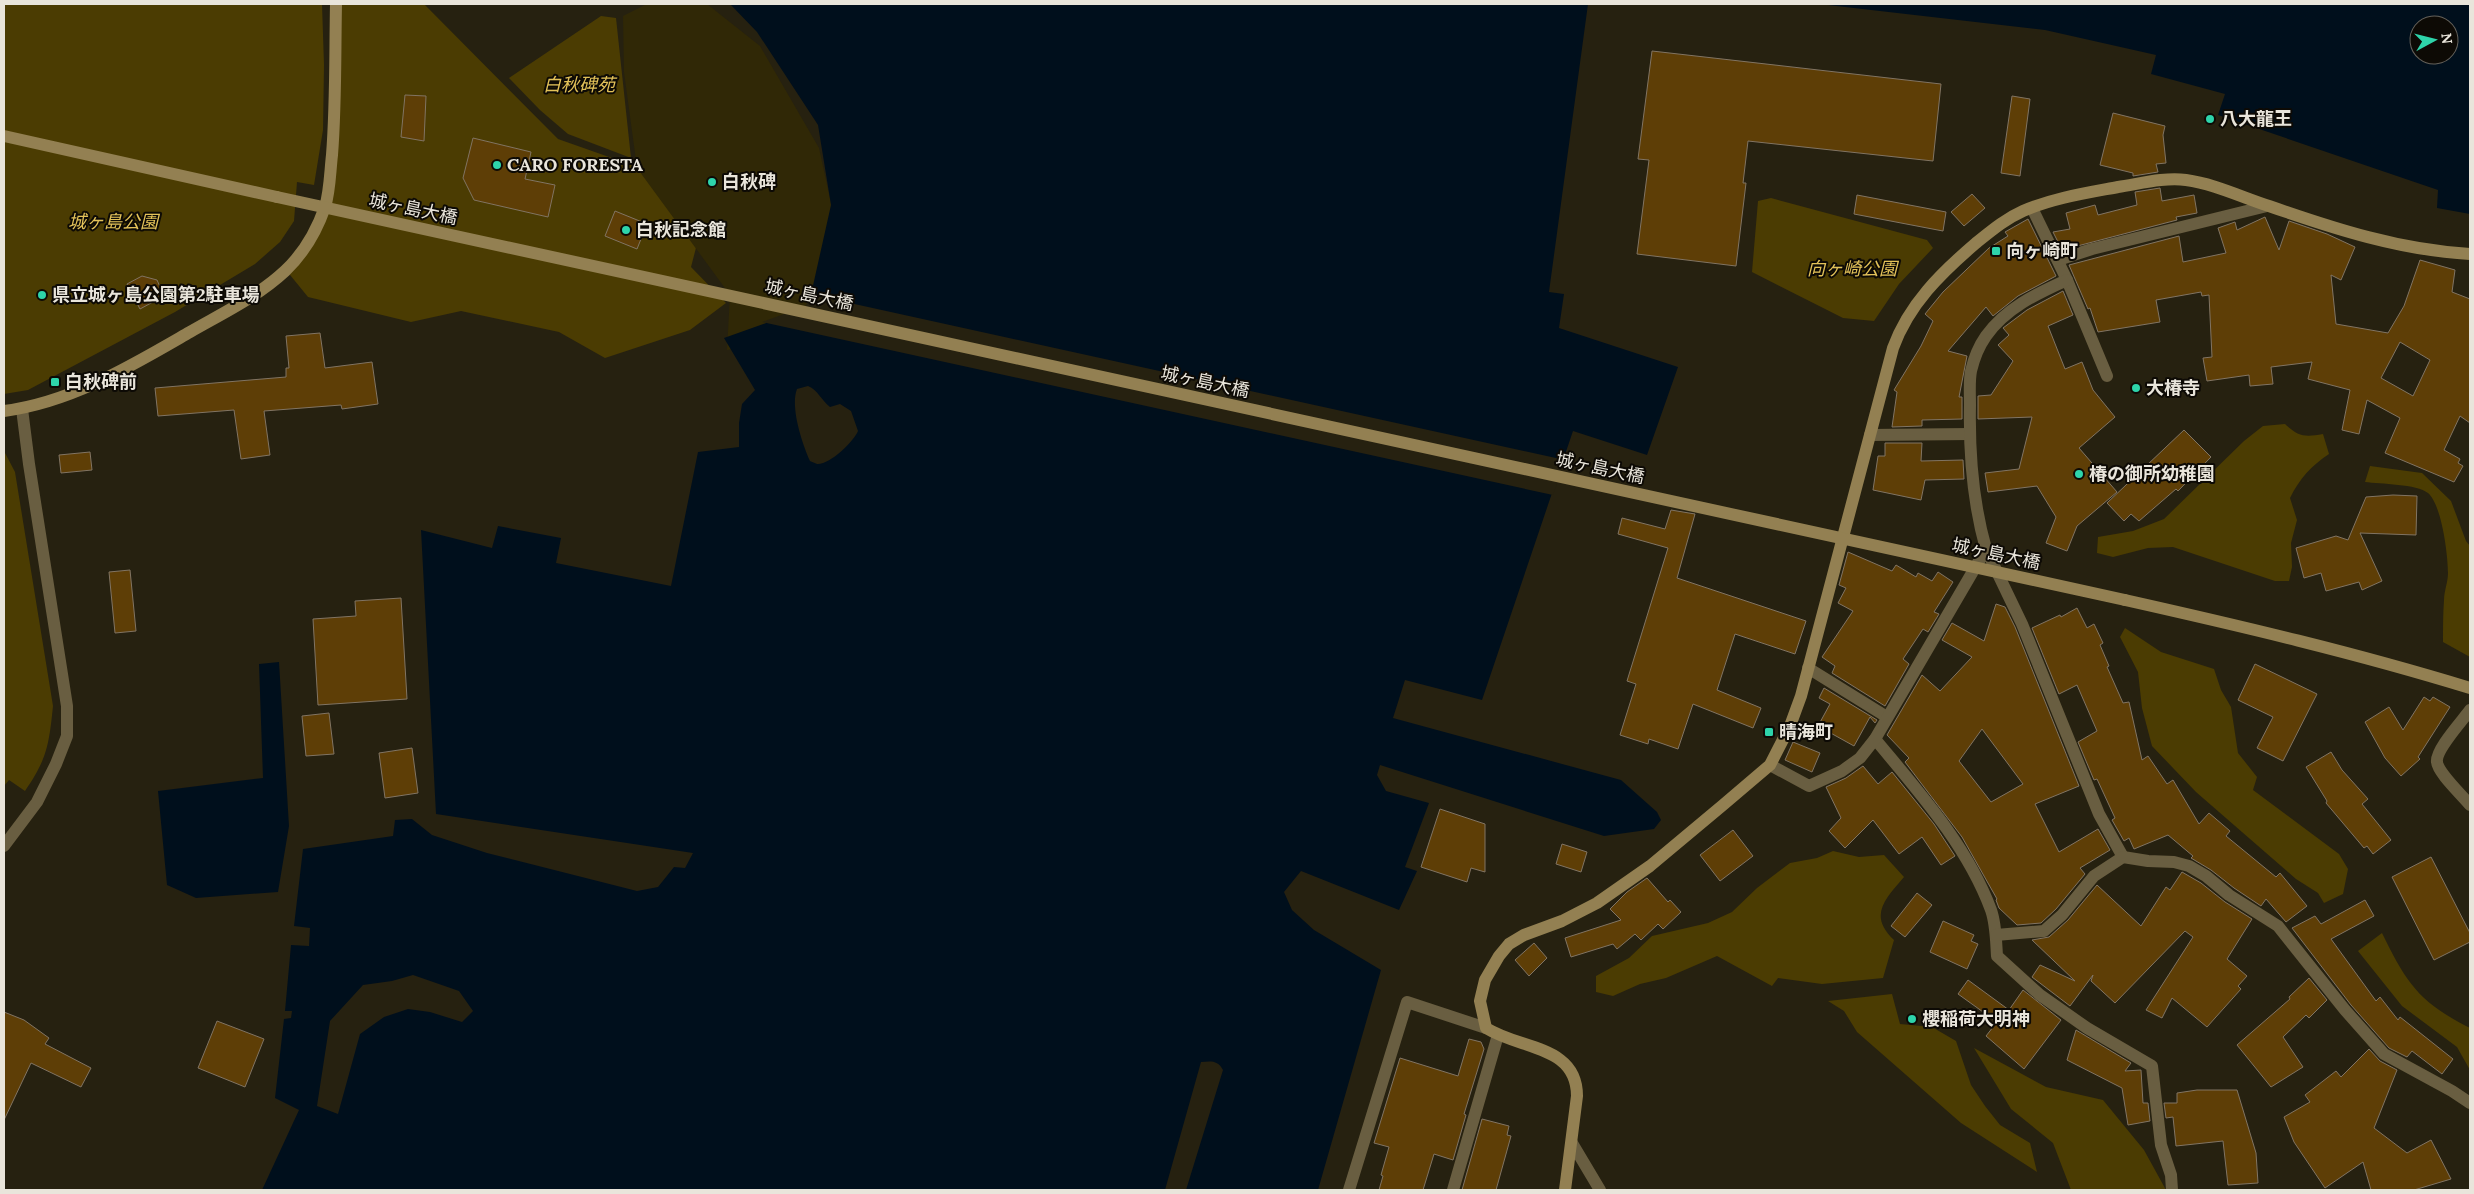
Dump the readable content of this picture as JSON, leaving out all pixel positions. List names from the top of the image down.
{
  "streets": {
    "street": ["城ヶ島大橋"]
  },
  "parks": ["白秋碑苑", "城ヶ島公園", "向ヶ崎公園"],
  "places": {
    "other": [
      "八大龍王",
      "CARO FORESTA",
      "白秋碑",
      "白秋記念館",
      "県立城ヶ島公園第2駐車場",
      "大椿寺",
      "椿の御所幼稚園",
      "櫻稲荷大明神"
    ],
    "transit": ["向ヶ崎町", "白秋碑前", "晴海町"]
  },
  "north": "right"
}
